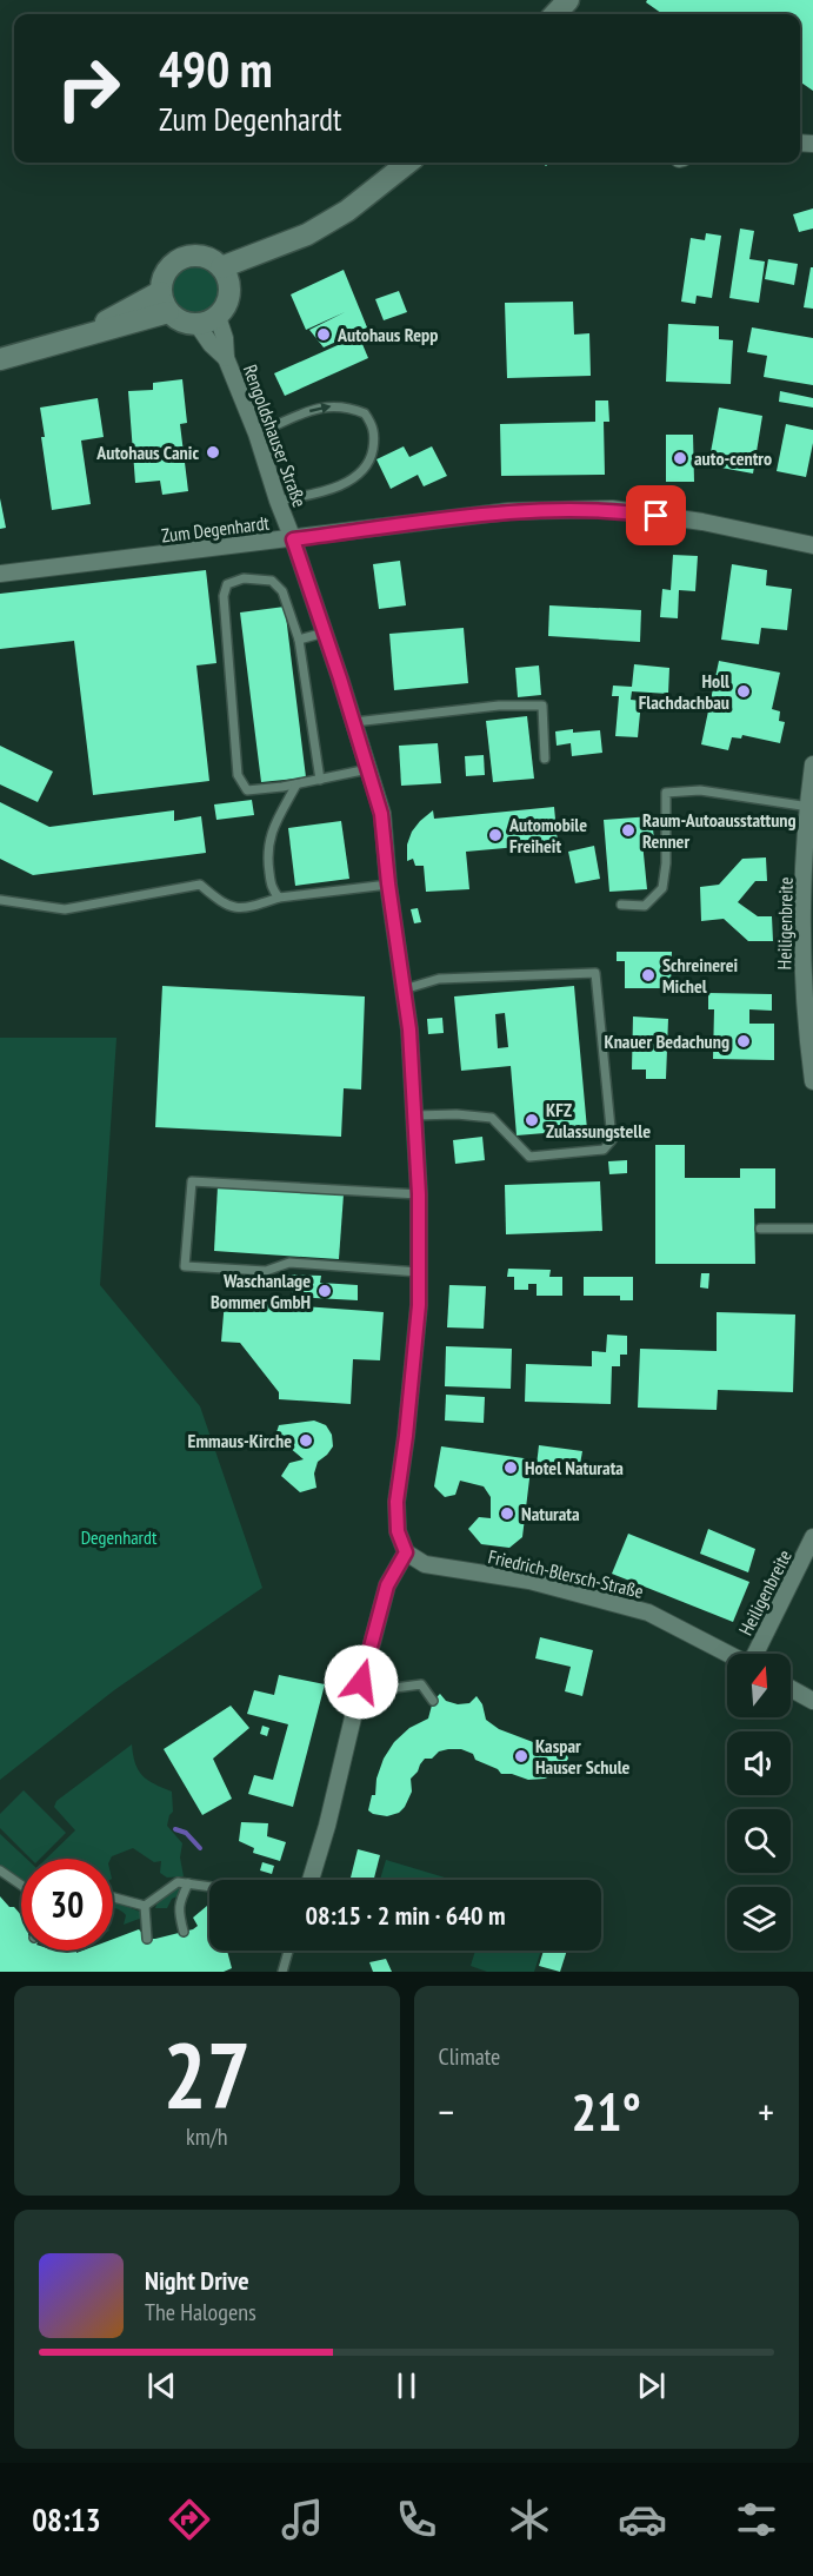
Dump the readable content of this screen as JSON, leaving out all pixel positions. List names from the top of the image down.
{
  "streets": {
    "street": [
      "Rengoldshauser Straße",
      "Zum Degenhardt",
      "Heiligenbreite",
      "Friedrich-Blersch-Straße"
    ]
  },
  "crossings": [
    ["Rengoldshauser Straße", "Zum Degenhardt"],
    ["Rengoldshauser Straße", "Friedrich-Blersch-Straße"]
  ],
  "parks": ["Degenhardt"],
  "places": [
    "Autohaus Repp",
    "Autohaus Canic",
    "auto-centro",
    "Holl Flachdachbau",
    "Raum-Autoausstattung Renner",
    "Automobile Freiheit",
    "Schreinerei Michel",
    "Knauer Bedachung",
    "KFZ Zulassungstelle",
    "Waschanlage Bommer GmbH",
    "Emmaus-Kirche",
    "Hotel Naturata",
    "Naturata",
    "Kaspar Hauser Schule"
  ],
  "north": "top",
  "page": {
    "turn": ["490 m", "Zum Degenhardt"],
    "limit": "30",
    "trip": "08:15 · 2 min · 640 m",
    "tile": [
      ["27", "km/h"],
      "Climate"
    ],
    "heat": ["−", "21°", "+"],
    "song": ["Night Drive", "The Halogens"],
    "tabs": "08:13"
  }
}
